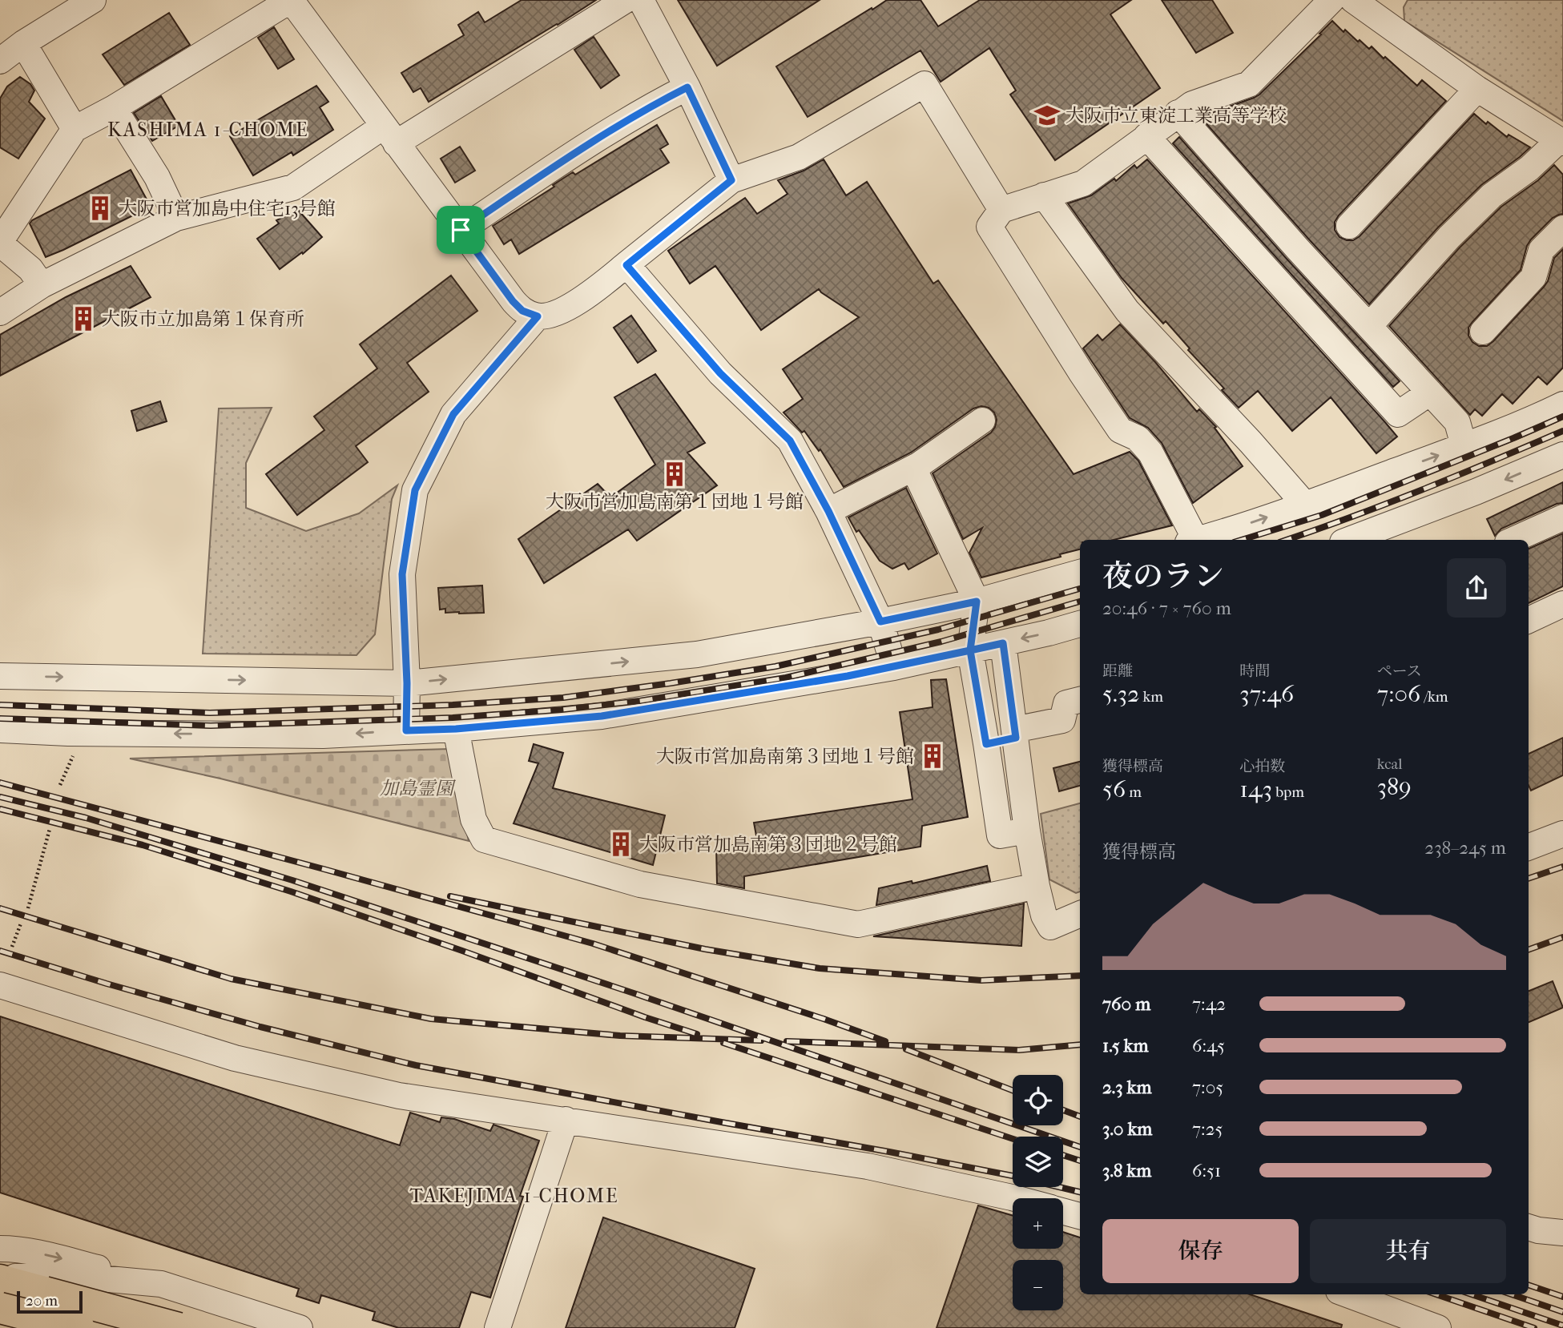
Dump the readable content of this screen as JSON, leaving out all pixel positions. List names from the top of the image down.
{
  "districts": ["KASHIMA 1-CHOME", "TAKEJIMA 1-CHOME"],
  "parks": ["加島霊園"],
  "places": {
    "school or university": ["大阪市立東淀工業高等学校"],
    "building": [
      "大阪市営加島中住宅13号館",
      "大阪市立加島第１保育所",
      "大阪市営加島南第１団地１号館",
      "大阪市営加島南第３団地１号館",
      "大阪市営加島南第３団地２号館"
    ]
  },
  "scale_bar": "20 m",
  "page": {
    "heading": ["夜のラン", "20:46 · 7 × 760 m"],
    "stats": [
      ["距離", "5.32 km"],
      ["時間", "37:46"],
      ["ペース", "7:06 /km"],
      ["獲得標高", "56 m"],
      ["心拍数", "143 bpm"],
      ["kcal", "389"]
    ],
    "chart": ["獲得標高", "238–245 m"],
    "list": [
      {
        "name": "760 m",
        "note": "7:42"
      },
      {
        "name": "1.5 km",
        "note": "6:45"
      },
      {
        "name": "2.3 km",
        "note": "7:05"
      },
      {
        "name": "3.0 km",
        "note": "7:25"
      },
      {
        "name": "3.8 km",
        "note": "6:51"
      }
    ],
    "map_buttons": ["+", "−"],
    "buttons": ["保存", "共有"],
    "scale": "20 m"
  }
}
